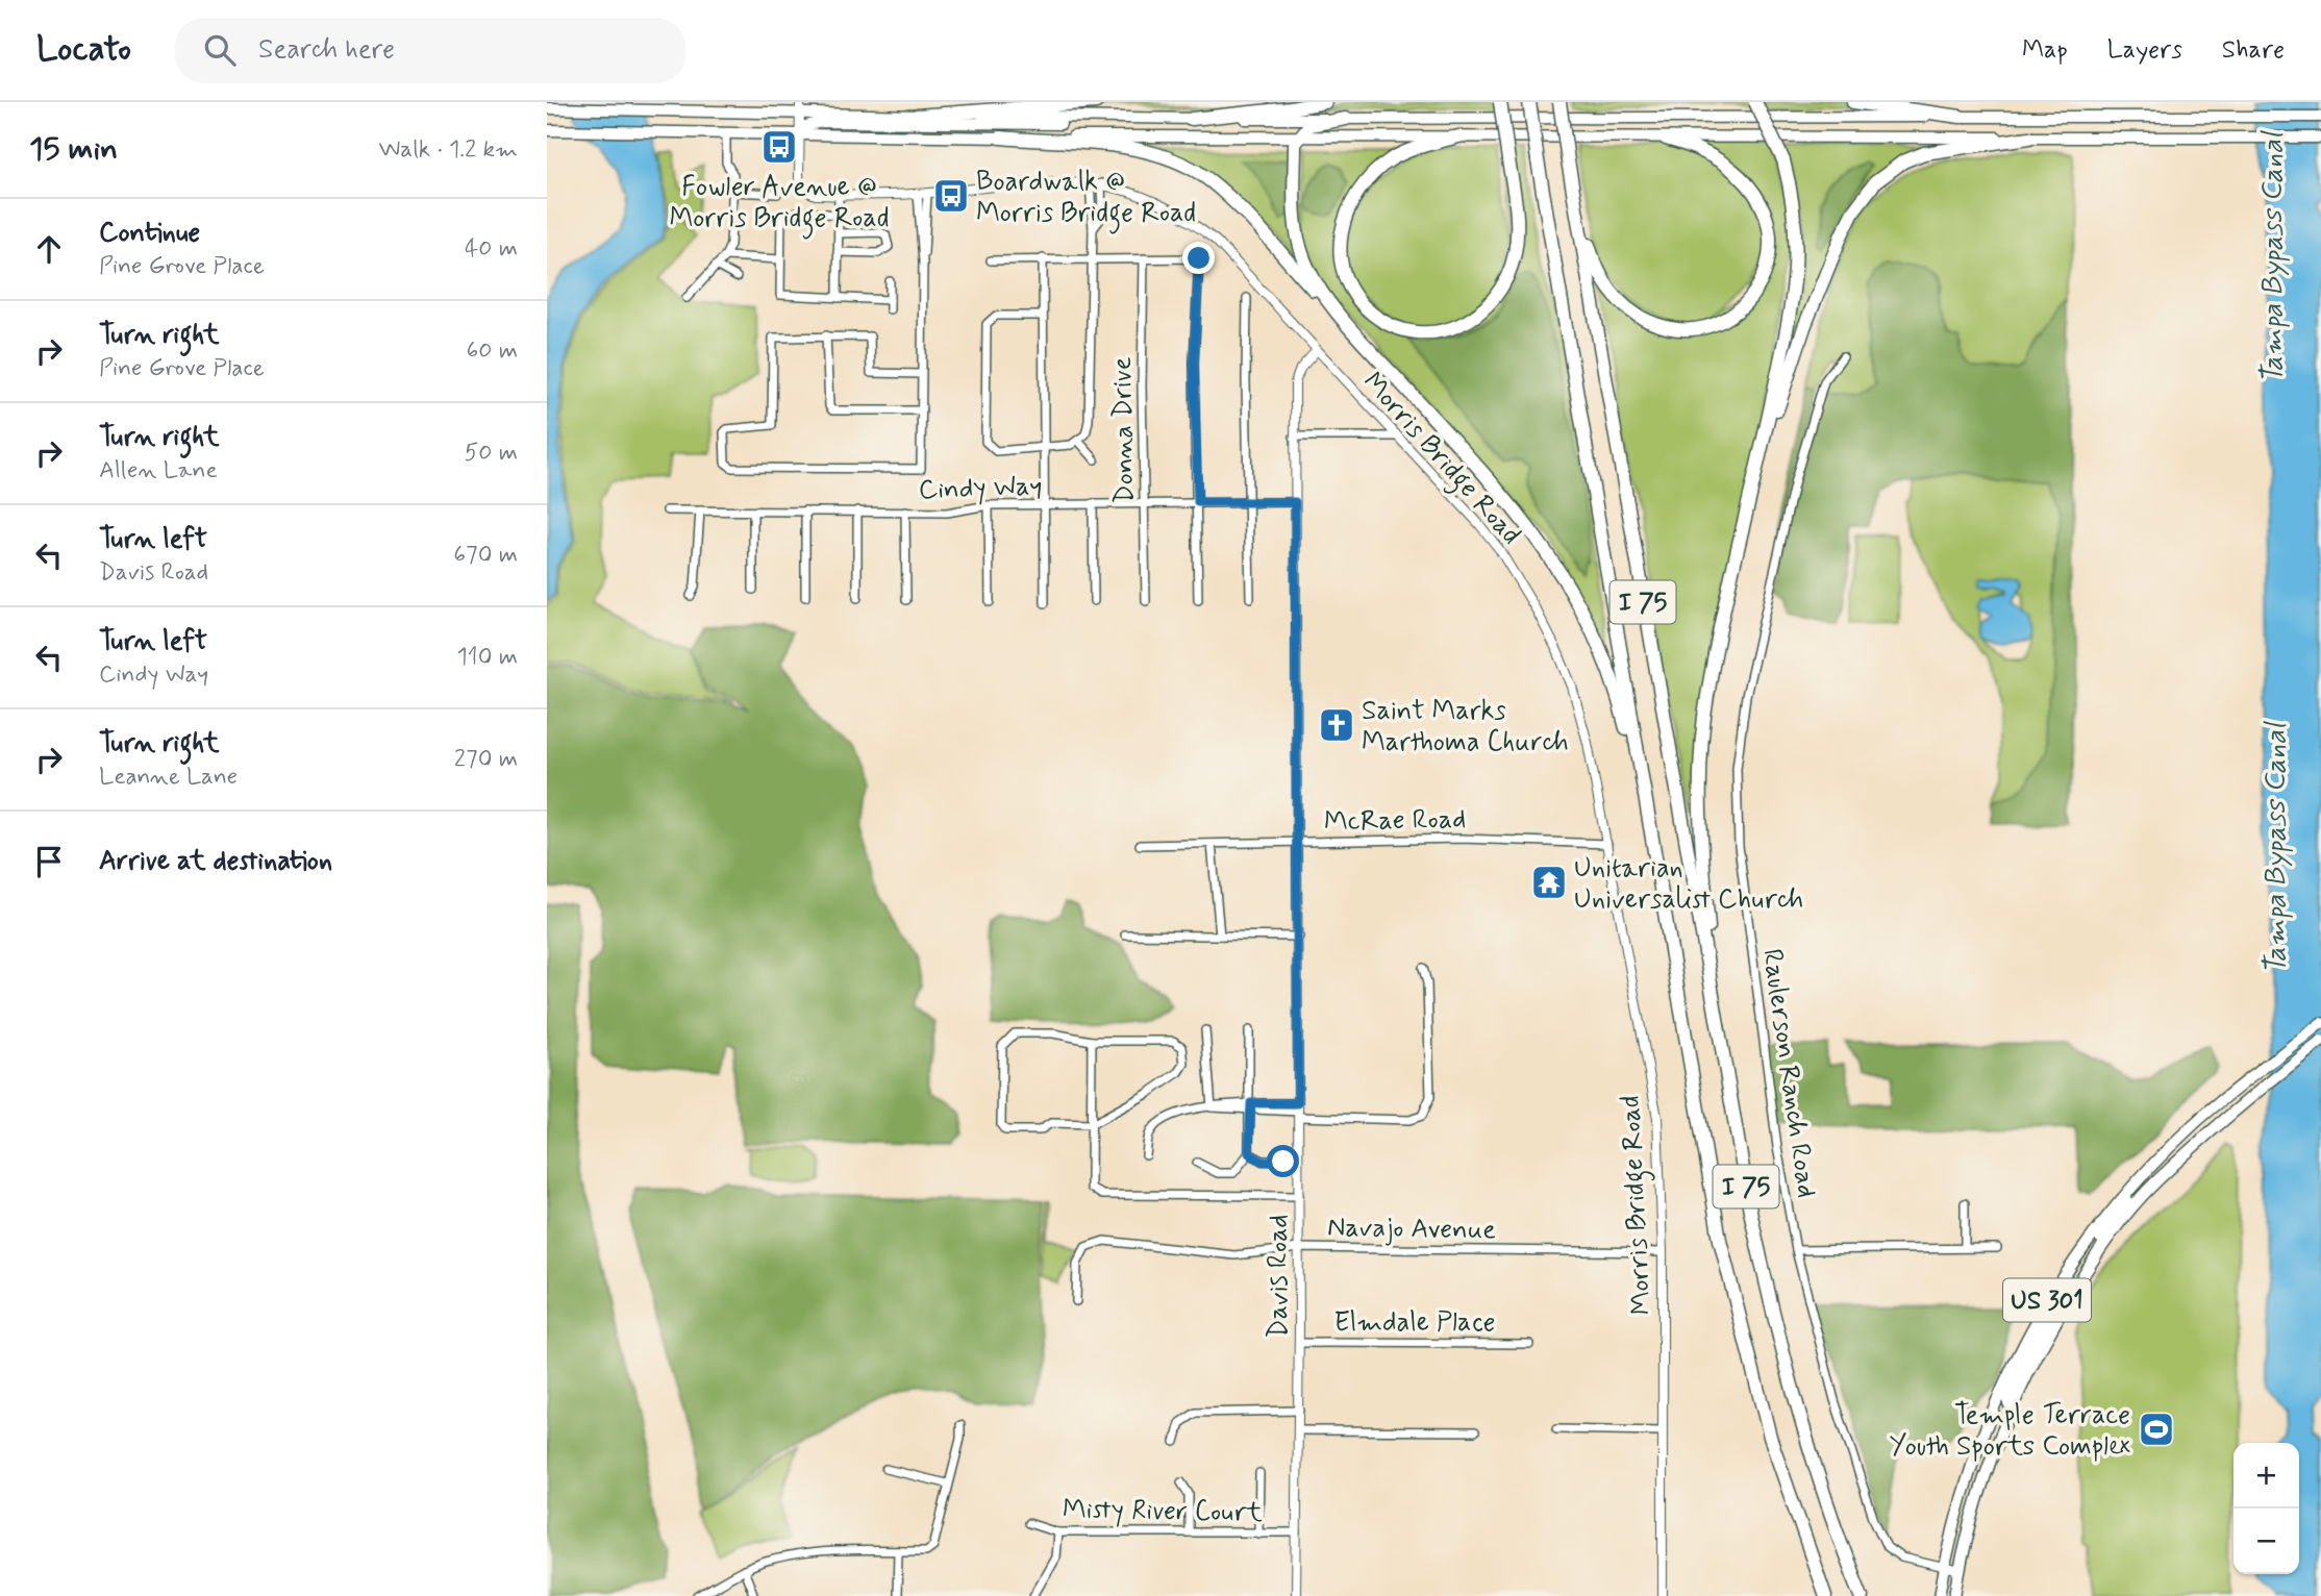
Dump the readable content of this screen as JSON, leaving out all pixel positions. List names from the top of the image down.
{
  "streets": {
    "highway": ["I 75"],
    "main road": ["US 301"],
    "street": [
      "Donna Drive",
      "Morris Bridge Road",
      "Cindy Way",
      "McRae Road",
      "Raulerson Ranch Road",
      "Navajo Avenue",
      "Davis Road",
      "Elmdale Place",
      "Misty River Court"
    ]
  },
  "crossings": [
    ["Donna Drive", "Cindy Way"],
    ["Morris Bridge Road", "McRae Road"],
    ["Morris Bridge Road", "Navajo Avenue"],
    ["Morris Bridge Road", "Davis Road"],
    ["Cindy Way", "Davis Road"],
    ["McRae Road", "Davis Road"],
    ["Raulerson Ranch Road", "US 301"],
    ["Navajo Avenue", "Davis Road"],
    ["Davis Road", "Elmdale Place"],
    ["Davis Road", "Misty River Court"]
  ],
  "water": ["Tampa Bypass Canal"],
  "places": {
    "bus stop": ["Fowler Avenue @ Morris Bridge Road", "Boardwalk @ Morris Bridge Road"],
    "church": ["Saint Marks Marthoma Church"],
    "temple": ["Unitarian Universalist Church"],
    "sports": ["Temple Terrace Youth Sports Complex"]
  },
  "page": {
    "header": "Locato",
    "search": "Search here",
    "nav": ["Map", "Layers", "Share"],
    "heading": ["15 min", "Walk · 1.2 km"],
    "list": [
      ["Continue", "Pine Grove Place", "40 m"],
      ["Turn right", "Pine Grove Place", "60 m"],
      ["Turn right", "Allen Lane", "50 m"],
      ["Turn left", "Davis Road", "670 m"],
      ["Turn left", "Cindy Way", "110 m"],
      ["Turn right", "Leanne Lane", "270 m"],
      "Arrive at destination"
    ],
    "map_buttons": ["+", "−"]
  }
}
